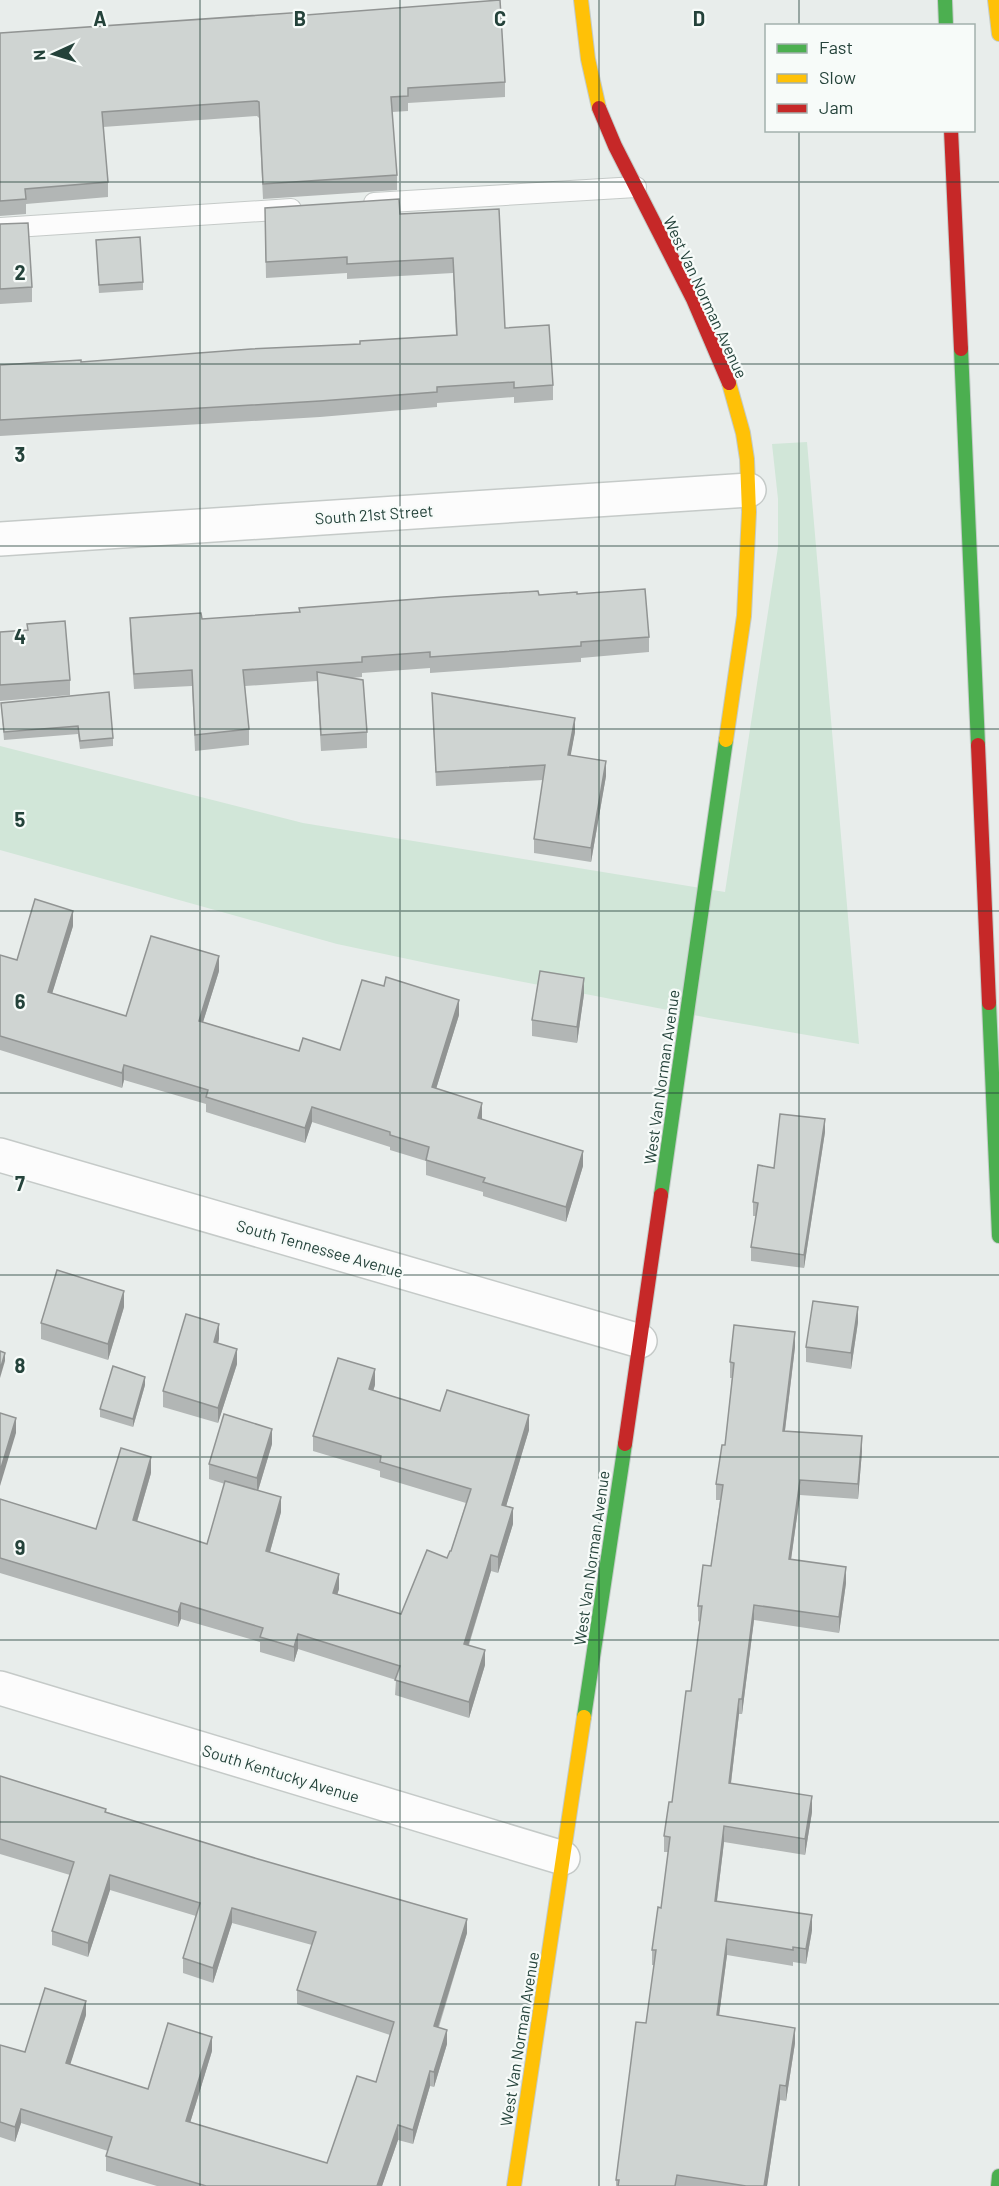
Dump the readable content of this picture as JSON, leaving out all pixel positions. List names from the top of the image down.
{
  "streets": {
    "main road": ["West Van Norman Avenue"],
    "street": ["South 21st Street", "South Tennessee Avenue", "South Kentucky Avenue"]
  },
  "crossings": [
    ["West Van Norman Avenue", "South 21st Street"],
    ["West Van Norman Avenue", "South Tennessee Avenue"],
    ["West Van Norman Avenue", "South Kentucky Avenue"]
  ],
  "legend": ["Fast", "Slow", "Jam"],
  "north": "left",
  "grid": {
    "columns": [
      "A",
      "B",
      "C",
      "D"
    ],
    "rows": [
      "2",
      "3",
      "4",
      "5",
      "6",
      "7",
      "8",
      "9"
    ]
  }
}
